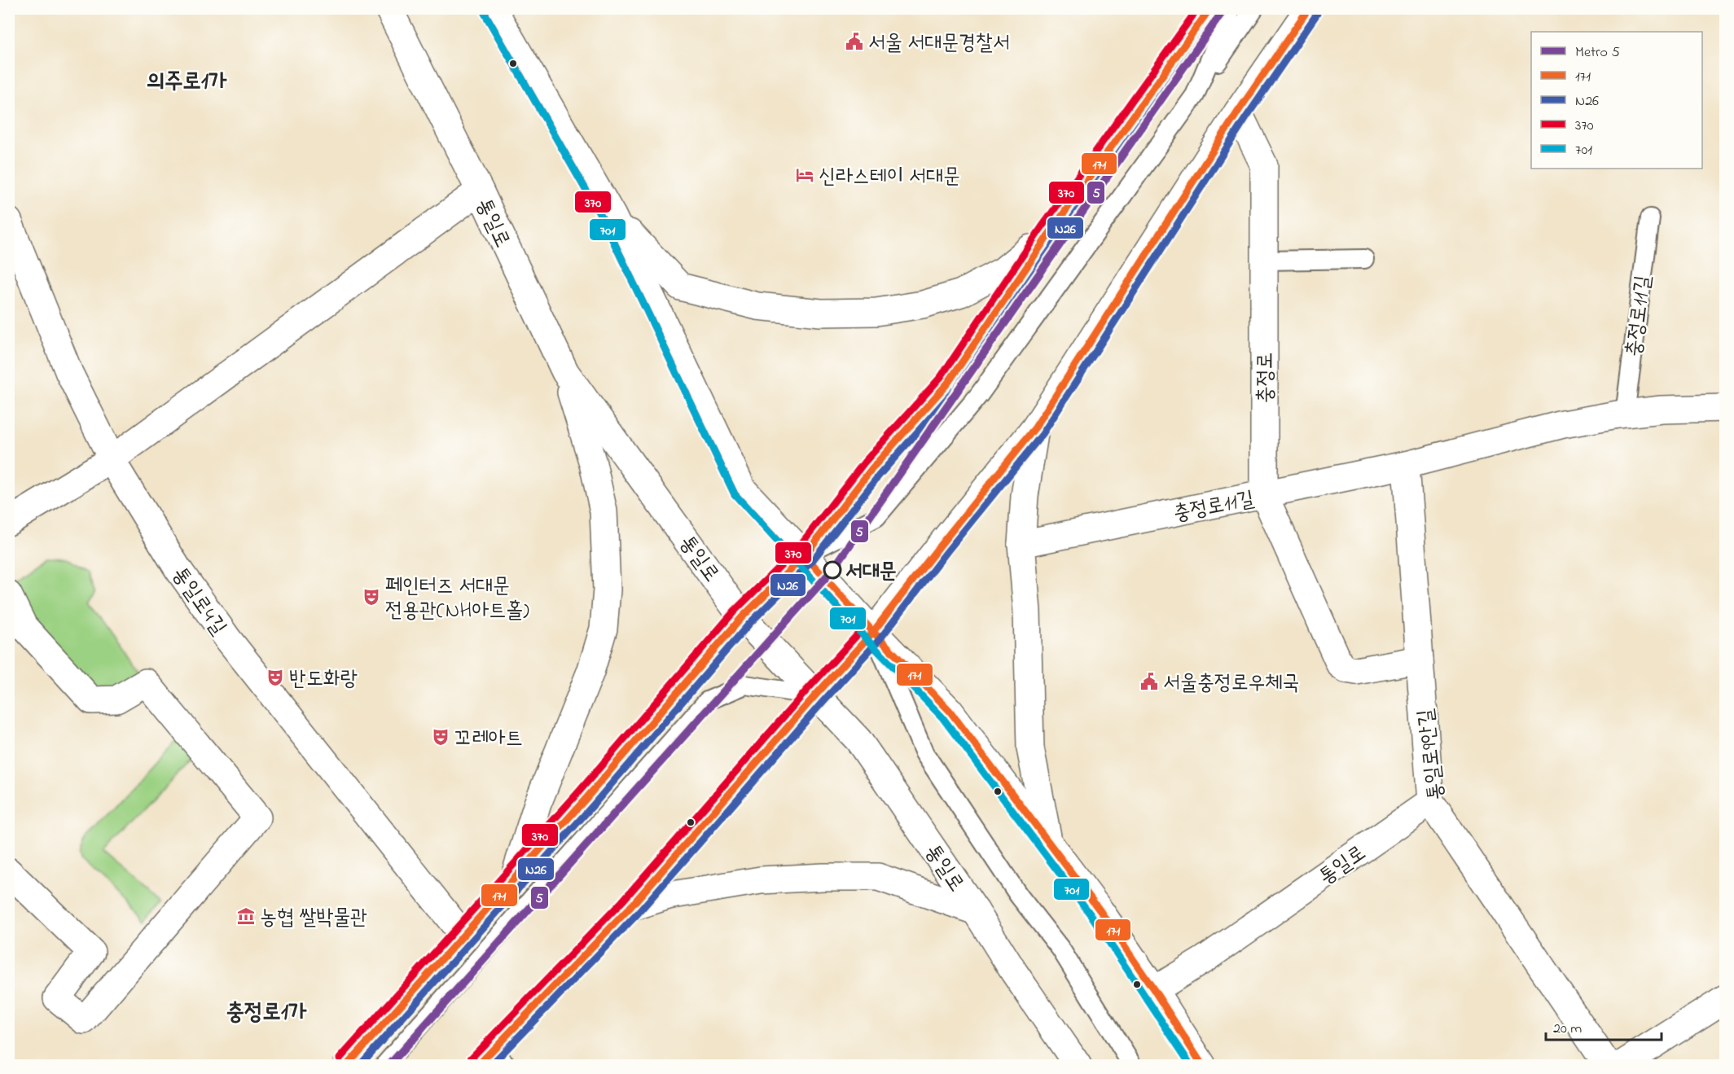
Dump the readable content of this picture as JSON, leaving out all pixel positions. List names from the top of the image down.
{
  "streets": {
    "main road": [
      "통일로",
      "충정로11길",
      "충정로",
      "통일로4길",
      "통일로9안길"
    ]
  },
  "crossings": [
    ["통일로", "통일로9안길"],
    ["충정로11길", "충정로"]
  ],
  "districts": ["의주로1가", "충정로1가"],
  "places": {
    "public building": ["서울 서대문경찰서", "서울충정로우체국"],
    "hotel": ["신라스테이 서대문"],
    "other": ["서대문"],
    "theatre": ["페인터즈 서대문 전용관(NH아트홀)", "반도화랑", "꼬레아트"],
    "museum": ["농협 쌀박물관"]
  },
  "lines": [
    "metro line 5",
    "transit line 171",
    "transit line 370",
    "transit line 701",
    "transit line N26"
  ],
  "legend": [
    "Metro 5",
    "171",
    "N26",
    "370",
    "701"
  ],
  "scale_bar": "20 m"
}
